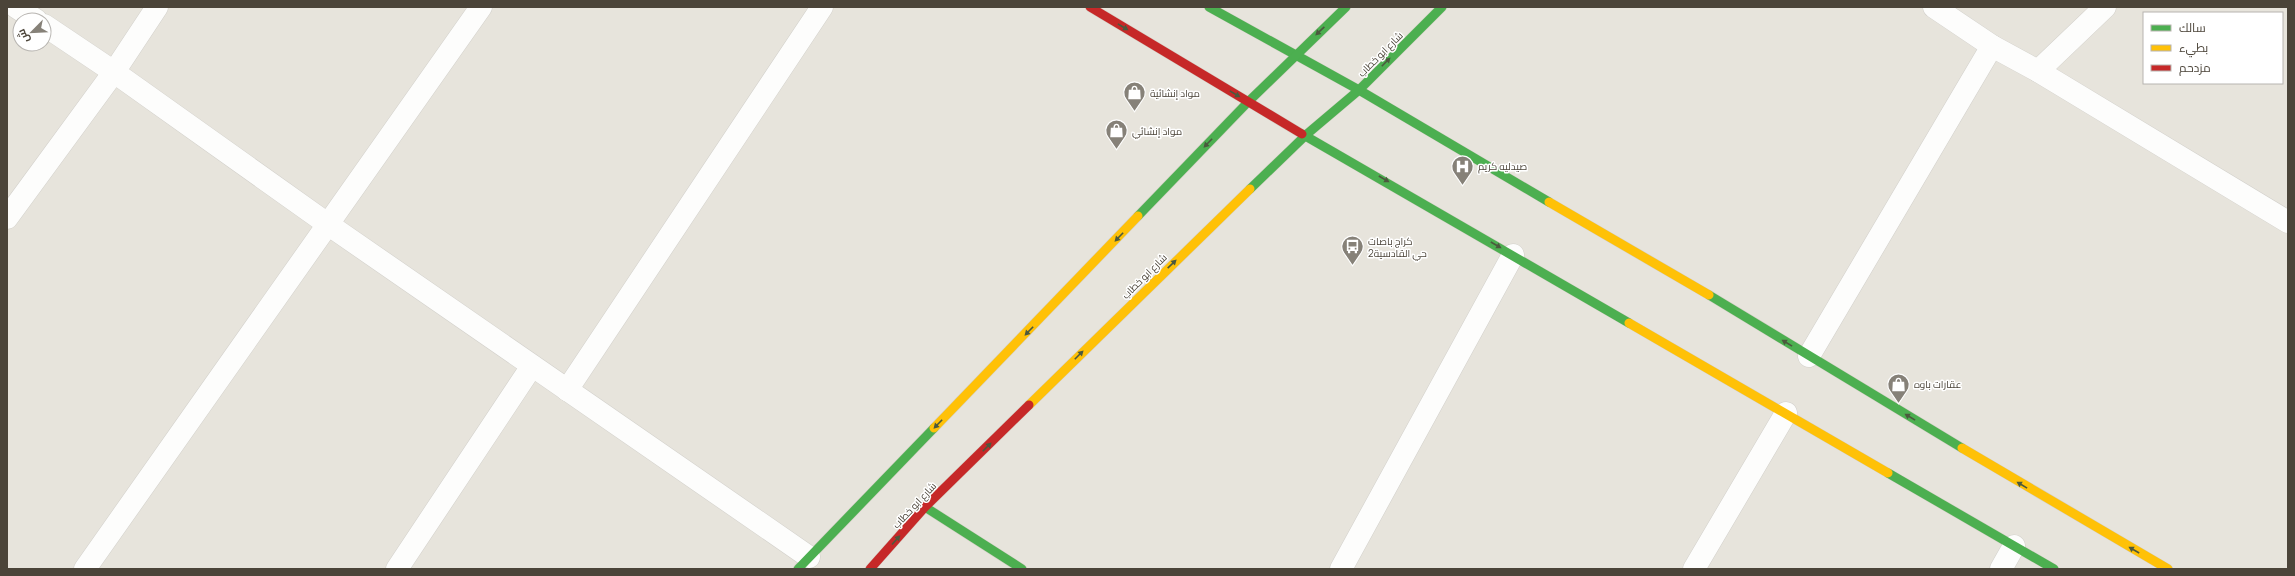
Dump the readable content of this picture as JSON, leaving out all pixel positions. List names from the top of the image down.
{
  "streets": {
    "street": ["شارع ابو خطاب"]
  },
  "places": {
    "shop": ["مواد إنشائية", "مواد إنشائي", "عقارات باوه"],
    "hospital": ["صيدليه كريم"],
    "bus stop": ["كراج باصات حي القادسية2"]
  },
  "legend": ["سالك", "بطيء", "مزدحم"],
  "north": "bottom left"
}
